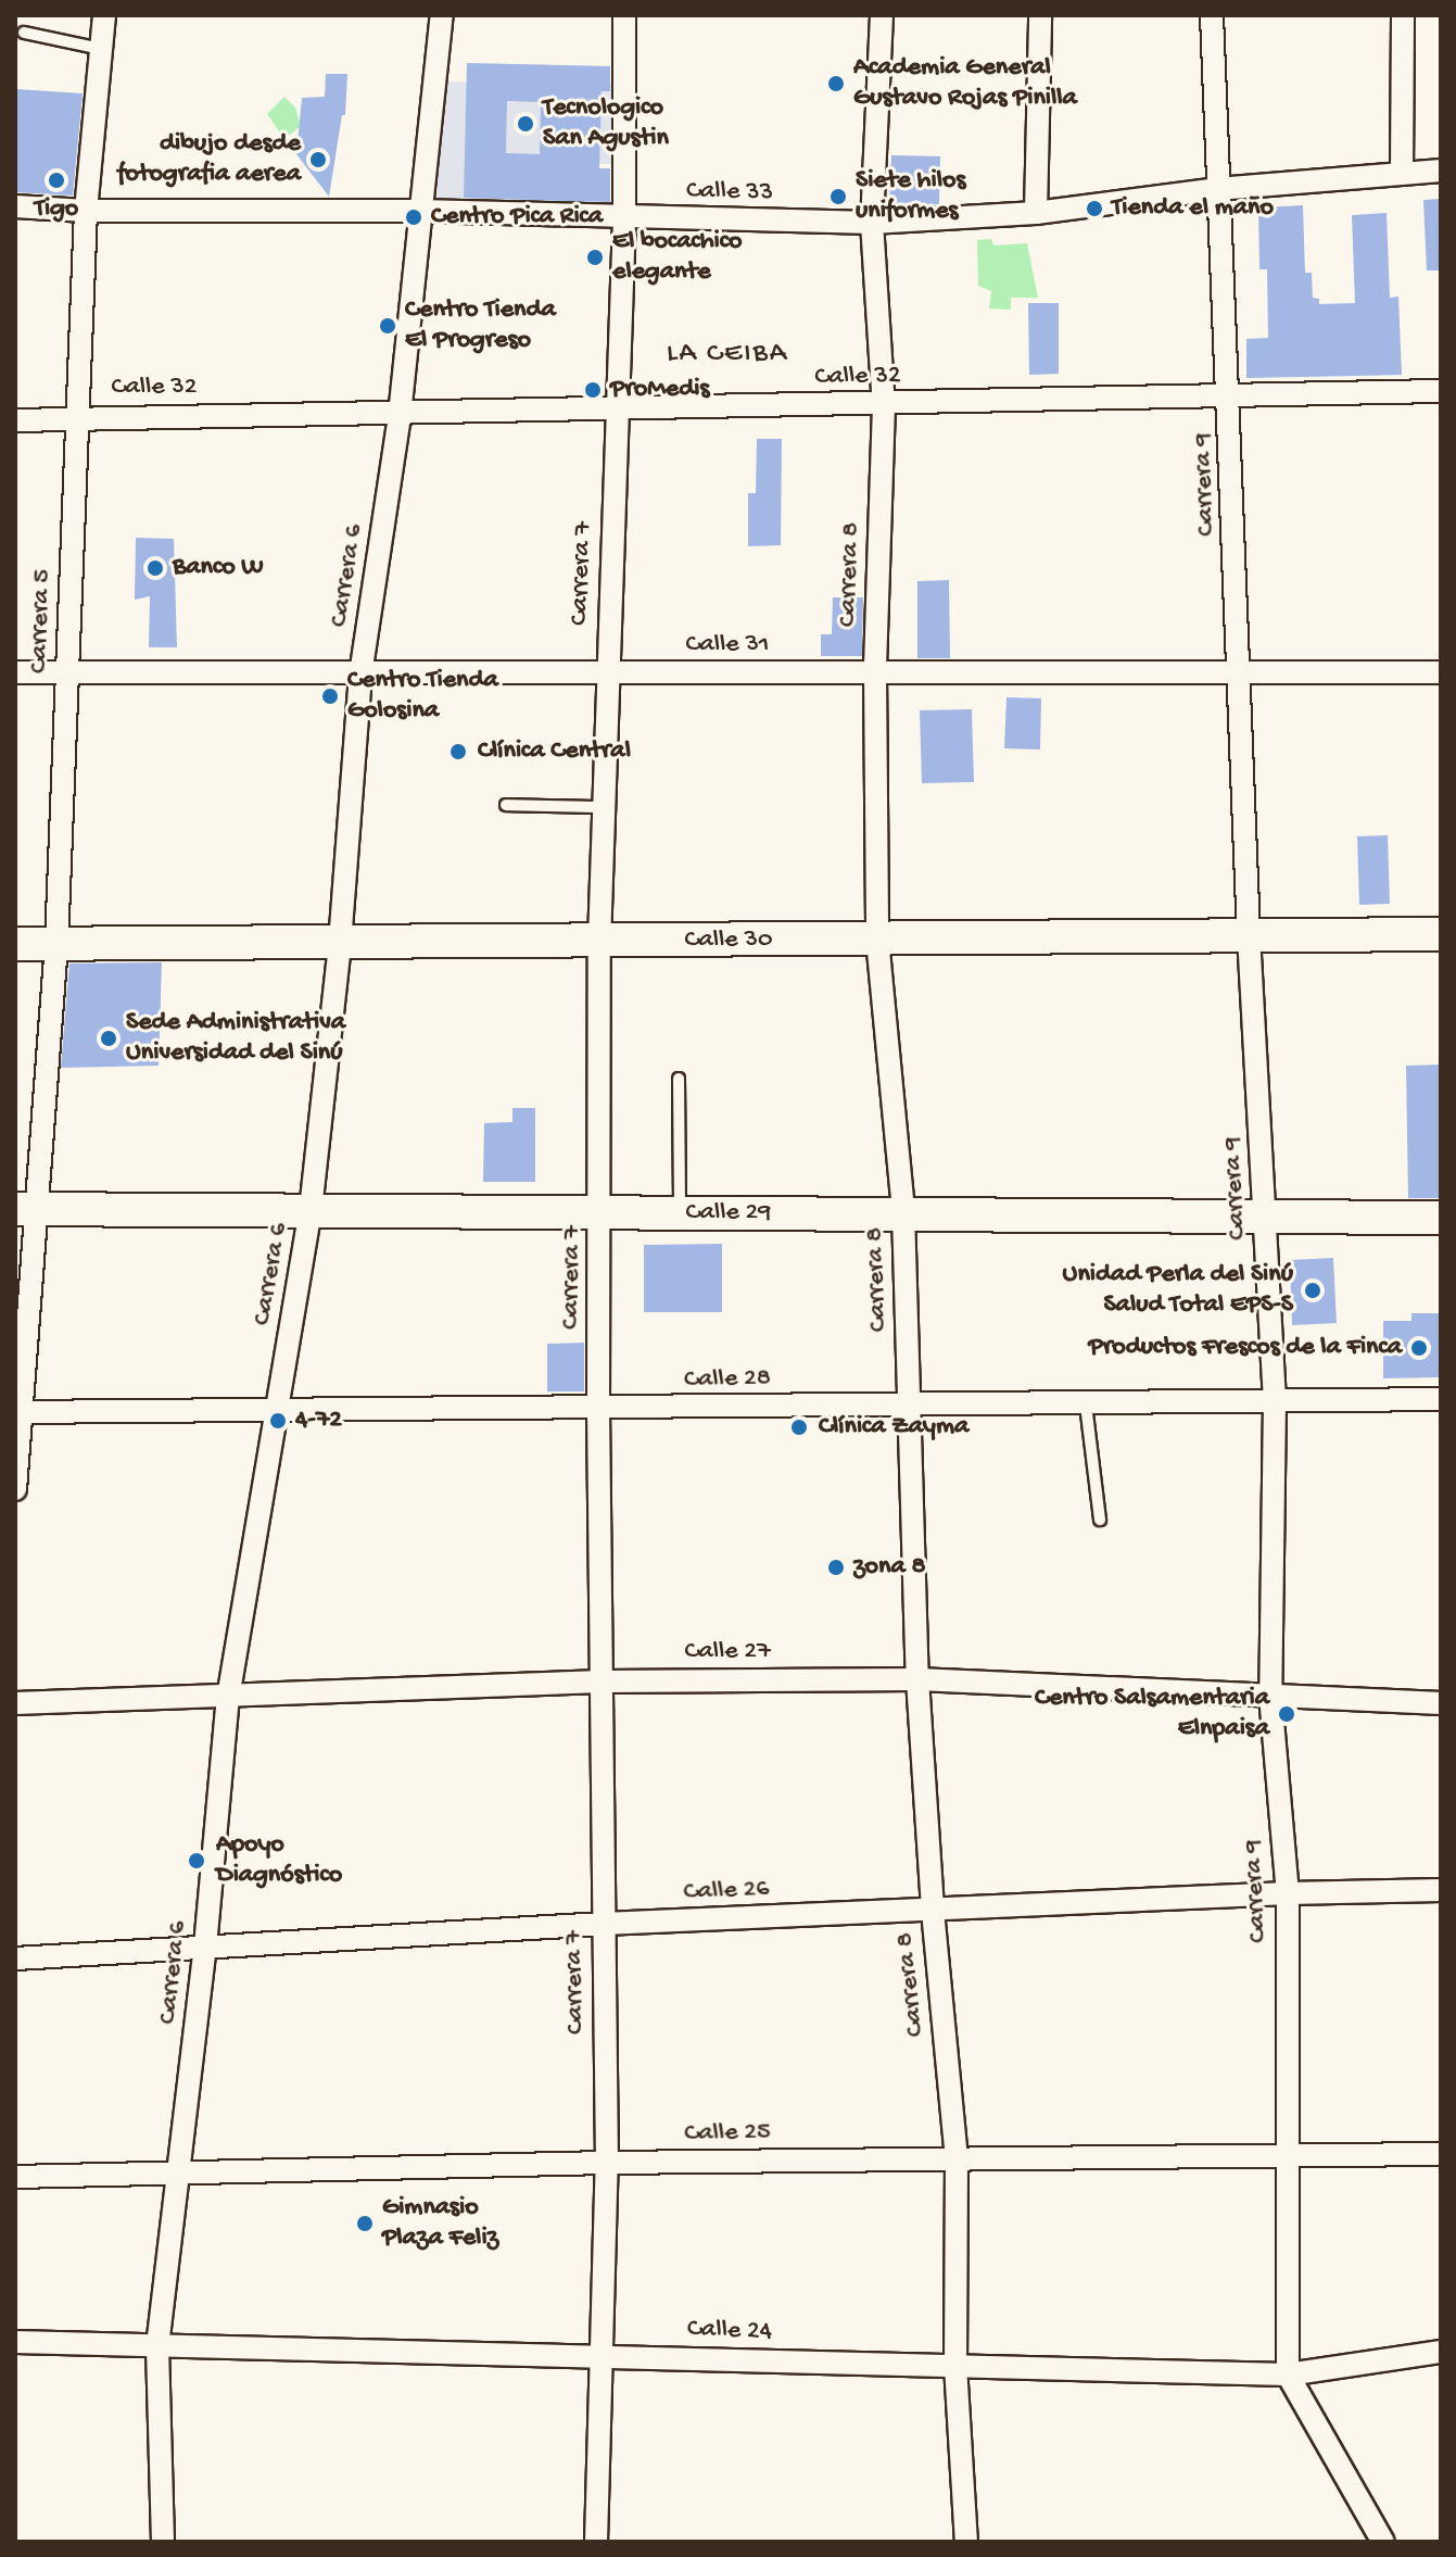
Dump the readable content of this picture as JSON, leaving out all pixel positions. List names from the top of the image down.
{
  "streets": {
    "street": [
      "Calle 33",
      "Calle 32",
      "Carrera 9",
      "Carrera 7",
      "Carrera 8",
      "Carrera 6",
      "Carrera 5",
      "Calle 31",
      "Calle 30",
      "Calle 29",
      "Calle 28",
      "Calle 27",
      "Calle 26",
      "Calle 25",
      "Calle 24"
    ]
  },
  "crossings": [
    ["Calle 33", "Carrera 9"],
    ["Calle 33", "Carrera 7"],
    ["Calle 33", "Carrera 8"],
    ["Calle 33", "Carrera 6"],
    ["Calle 33", "Carrera 5"],
    ["Calle 32", "Carrera 9"],
    ["Calle 32", "Carrera 7"],
    ["Calle 32", "Carrera 8"],
    ["Calle 32", "Carrera 6"],
    ["Calle 32", "Carrera 5"],
    ["Carrera 9", "Calle 31"],
    ["Carrera 9", "Calle 30"],
    ["Carrera 9", "Calle 29"],
    ["Carrera 9", "Calle 28"],
    ["Carrera 9", "Calle 27"],
    ["Carrera 9", "Calle 26"],
    ["Carrera 9", "Calle 25"],
    ["Carrera 9", "Calle 24"],
    ["Carrera 7", "Calle 31"],
    ["Carrera 7", "Calle 30"],
    ["Carrera 7", "Calle 29"],
    ["Carrera 7", "Calle 28"],
    ["Carrera 7", "Calle 27"],
    ["Carrera 7", "Calle 26"],
    ["Carrera 7", "Calle 25"],
    ["Carrera 7", "Calle 24"],
    ["Carrera 8", "Calle 31"],
    ["Carrera 8", "Calle 30"],
    ["Carrera 8", "Calle 29"],
    ["Carrera 8", "Calle 28"],
    ["Carrera 8", "Calle 27"],
    ["Carrera 8", "Calle 26"],
    ["Carrera 8", "Calle 25"],
    ["Carrera 8", "Calle 24"],
    ["Carrera 6", "Calle 31"],
    ["Carrera 6", "Calle 30"],
    ["Carrera 6", "Calle 29"],
    ["Carrera 6", "Calle 28"],
    ["Carrera 6", "Calle 27"],
    ["Carrera 6", "Calle 26"],
    ["Carrera 6", "Calle 25"],
    ["Carrera 6", "Calle 24"],
    ["Carrera 5", "Calle 31"],
    ["Carrera 5", "Calle 30"],
    ["Carrera 5", "Calle 29"],
    ["Carrera 5", "Calle 28"]
  ],
  "districts": ["LA CEIBA"],
  "places": [
    "Academia General Gustavo Rojas Pinilla",
    "Tecnologico San Agustin",
    "dibujo desde fotografia aerea",
    "Tigo",
    "Siete hilos uniformes",
    "Tienda el maño",
    "Centro Pica Rica",
    "El bocachico elegante",
    "Centro Tienda El Progreso",
    "ProMedis",
    "Banco W",
    "Centro Tienda Golosina",
    "Clínica Central",
    "Sede Administrativa Universidad del Sinú",
    "Unidad Perla del Sinú Salud Total EPS-S",
    "Productos Frescos de la Finca",
    "4-72",
    "Clínica Zayma",
    "zona 8",
    "Centro Salsamentaria Elnpaisa",
    "Apoyo Diagnóstico",
    "Gimnasio Plaza Feliz"
  ]
}
